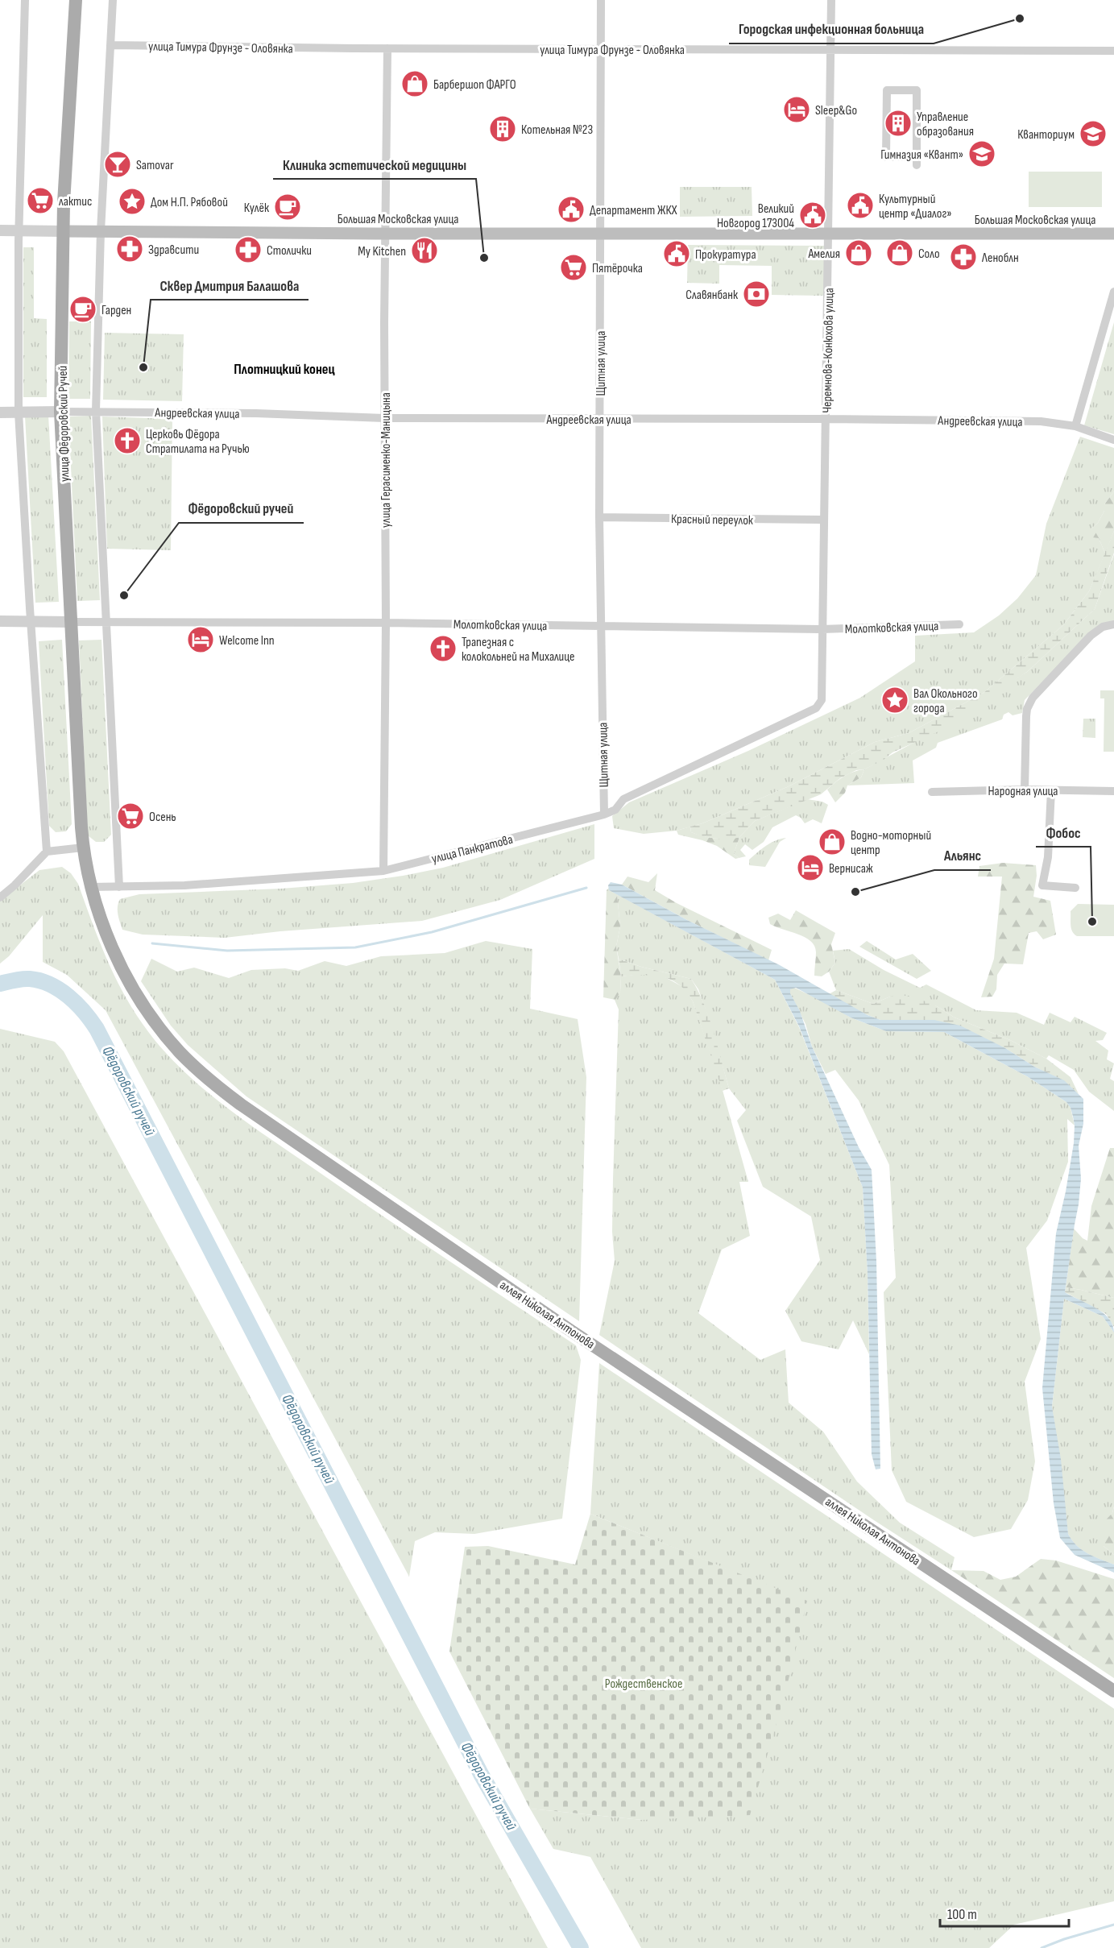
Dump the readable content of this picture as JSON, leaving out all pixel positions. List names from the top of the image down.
{
  "streets": {
    "main road": ["Большая Московская улица", "улица Фёдоровский Ручей", "аллея Николая Антонова"],
    "street": [
      "улица Тимура Фрунзе - Оловянка",
      "Черемнова-Конюхова улица",
      "Щитная улица",
      "Андреевская улица",
      "улица Герасименко-Маницына",
      "Красный переулок",
      "Молотковская улица",
      "Народная улица",
      "улица Панкратова"
    ]
  },
  "crossings": [
    ["улица Тимура Фрунзе - Оловянка", "Черемнова-Конюхова улица"],
    ["улица Тимура Фрунзе - Оловянка", "Щитная улица"],
    ["улица Тимура Фрунзе - Оловянка", "улица Герасименко-Маницына"],
    ["Большая Московская улица", "Черемнова-Конюхова улица"],
    ["Большая Московская улица", "Щитная улица"],
    ["Большая Московская улица", "улица Фёдоровский Ручей"],
    ["Большая Московская улица", "улица Герасименко-Маницына"],
    ["Черемнова-Конюхова улица", "Андреевская улица"],
    ["Черемнова-Конюхова улица", "Красный переулок"],
    ["Черемнова-Конюхова улица", "Молотковская улица"],
    ["Черемнова-Конюхова улица", "улица Панкратова"],
    ["Щитная улица", "Андреевская улица"],
    ["Щитная улица", "Красный переулок"],
    ["Щитная улица", "Молотковская улица"],
    ["Щитная улица", "улица Панкратова"],
    ["Андреевская улица", "улица Фёдоровский Ручей"],
    ["Андреевская улица", "улица Герасименко-Маницына"],
    ["улица Фёдоровский Ручей", "Молотковская улица"],
    ["улица Фёдоровский Ручей", "аллея Николая Антонова"],
    ["улица Герасименко-Маницына", "Молотковская улица"],
    ["улица Герасименко-Маницына", "улица Панкратова"],
    ["улица Панкратова", "аллея Николая Антонова"]
  ],
  "districts": ["Плотницкий конец"],
  "water": ["Фёдоровский ручей"],
  "parks": ["Рождественское"],
  "places": {
    "other": [
      "Городская инфекционная больница",
      "Клиника эстетической медицины",
      "Сквер Дмитрия Балашова",
      "Фёдоровский ручей",
      "Альянс",
      "Фобос"
    ],
    "shop": [
      "Барбершоп ФАРГО",
      "Амелия",
      "Соло",
      "Водно-моторный центр"
    ],
    "hotel": ["Sleep&Go", "Welcome Inn", "Вернисаж"],
    "building": ["Управление образования", "Котельная №23"],
    "school or university": ["Кванториум", "Гимназия «Квант»"],
    "bar": ["Samovar"],
    "supermarket": ["лактис", "Пятёрочка", "Осень"],
    "place": ["Дом Н.П. Рябовой", "Вал Окольного города"],
    "public building": [
      "Культурный центр «Диалог»",
      "Департамент ЖКХ",
      "Великий Новгород 173004",
      "Прокуратура"
    ],
    "cafe": ["Кулёк", "Гарден"],
    "pharmacy": ["Здравсити", "Столички", "Леноблн"],
    "restaurant": ["My Kitchen"],
    "bank": ["Славянбанк"],
    "church": ["Церковь Фёдора Стратилата на Ручью", "Трапезная с колокольней на Михалице"]
  },
  "scale_bar": "100 m"
}
